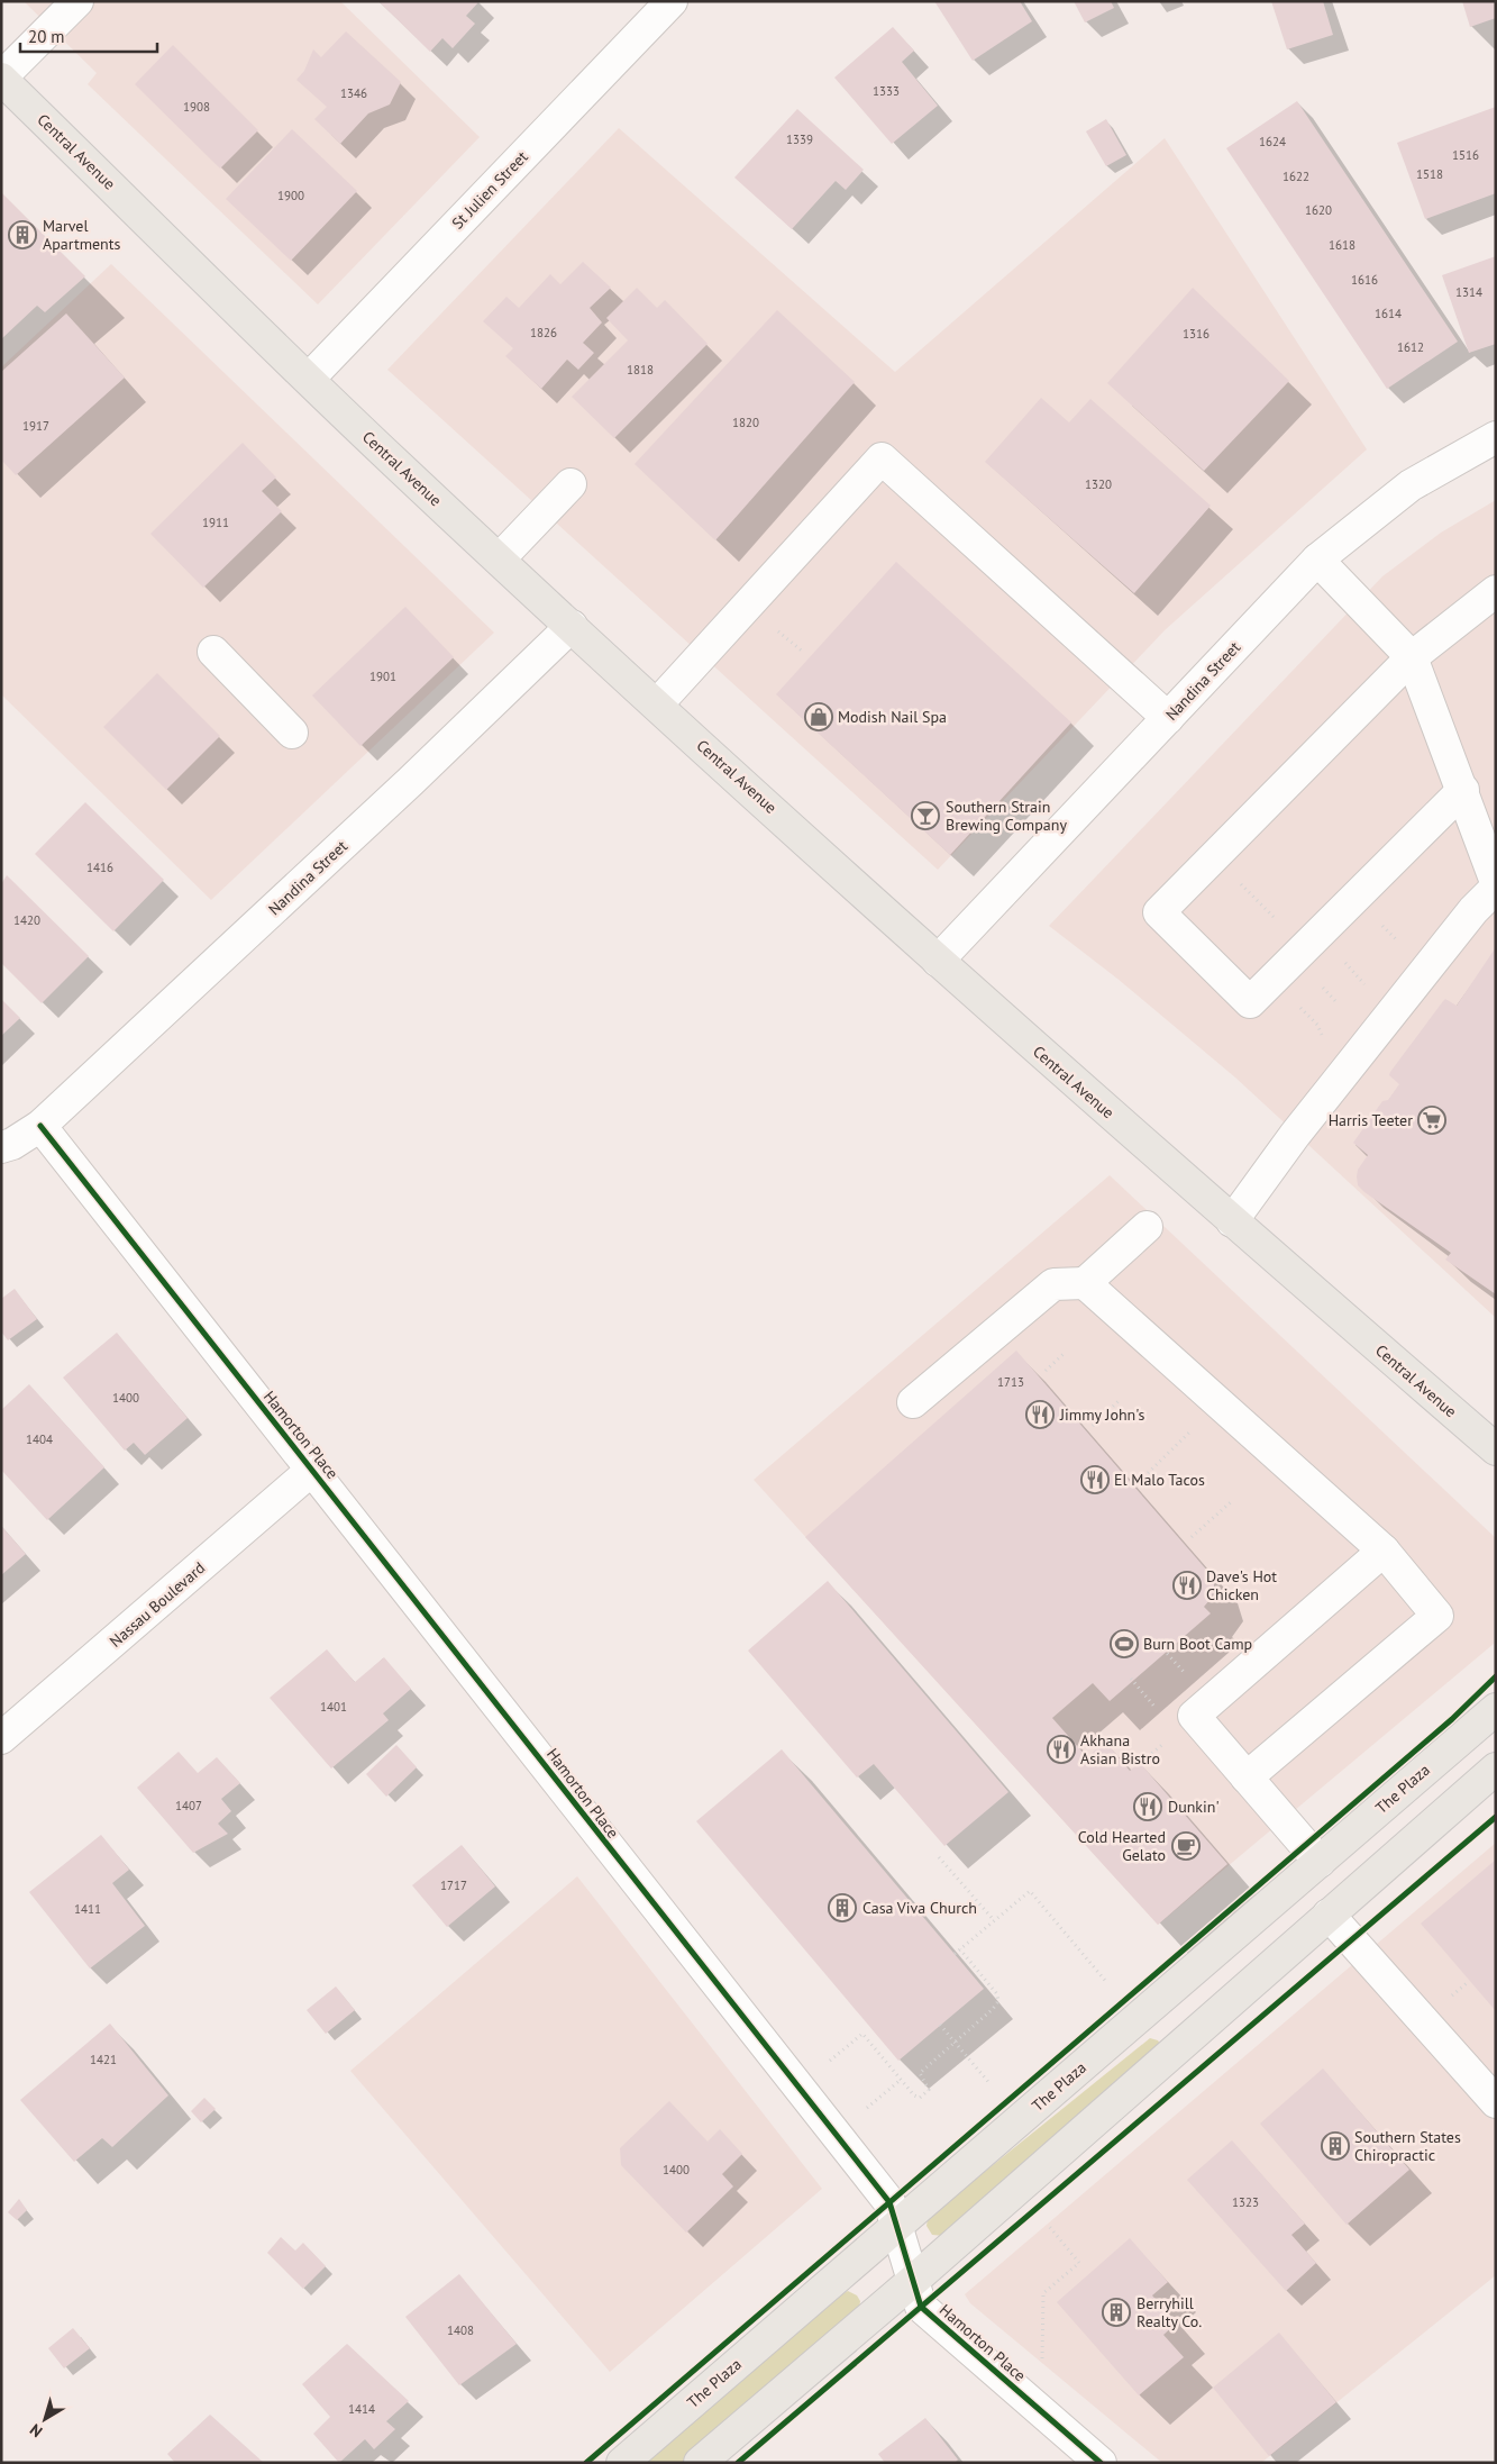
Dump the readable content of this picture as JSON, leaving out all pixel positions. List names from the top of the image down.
{
  "streets": {
    "main road": ["Central Avenue", "The Plaza"],
    "street": [
      "St Julien Street",
      "Nandina Street",
      "Hamorton Place",
      "Nassau Boulevard"
    ]
  },
  "crossings": [
    ["Central Avenue", "St Julien Street"],
    ["Central Avenue", "Nandina Street"],
    ["Nandina Street", "Hamorton Place"],
    ["Hamorton Place", "Nassau Boulevard"],
    ["Hamorton Place", "The Plaza"]
  ],
  "places": {
    "building": [
      "Marvel Apartments",
      "Casa Viva Church",
      "Southern States Chiropractic",
      "Berryhill Realty Co."
    ],
    "shop": ["Modish Nail Spa"],
    "bar": ["Southern Strain Brewing Company"],
    "supermarket": ["Harris Teeter"],
    "restaurant": [
      "Jimmy John's",
      "El Malo Tacos",
      "Dave's Hot Chicken",
      "Akhana Asian Bistro",
      "Dunkin'"
    ],
    "sports": ["Burn Boot Camp"],
    "cafe": ["Cold Hearted Gelato"]
  },
  "house_numbers": [
    "1333",
    "1346",
    "1908",
    "1339",
    "1624",
    "1516",
    "1518",
    "1622",
    "1900",
    "1620",
    "1618",
    "1616",
    "1314",
    "1614",
    "1826",
    "1316",
    "1612",
    "1818",
    "1820",
    "1917",
    "1320",
    "1911",
    "1901",
    "1416",
    "1420",
    "1713",
    "1400",
    "1404",
    "1401",
    "1407",
    "1717",
    "1411",
    "1421",
    "1400",
    "1323",
    "1408",
    "1414"
  ],
  "scale_bar": "20 m",
  "north": "bottom left"
}
